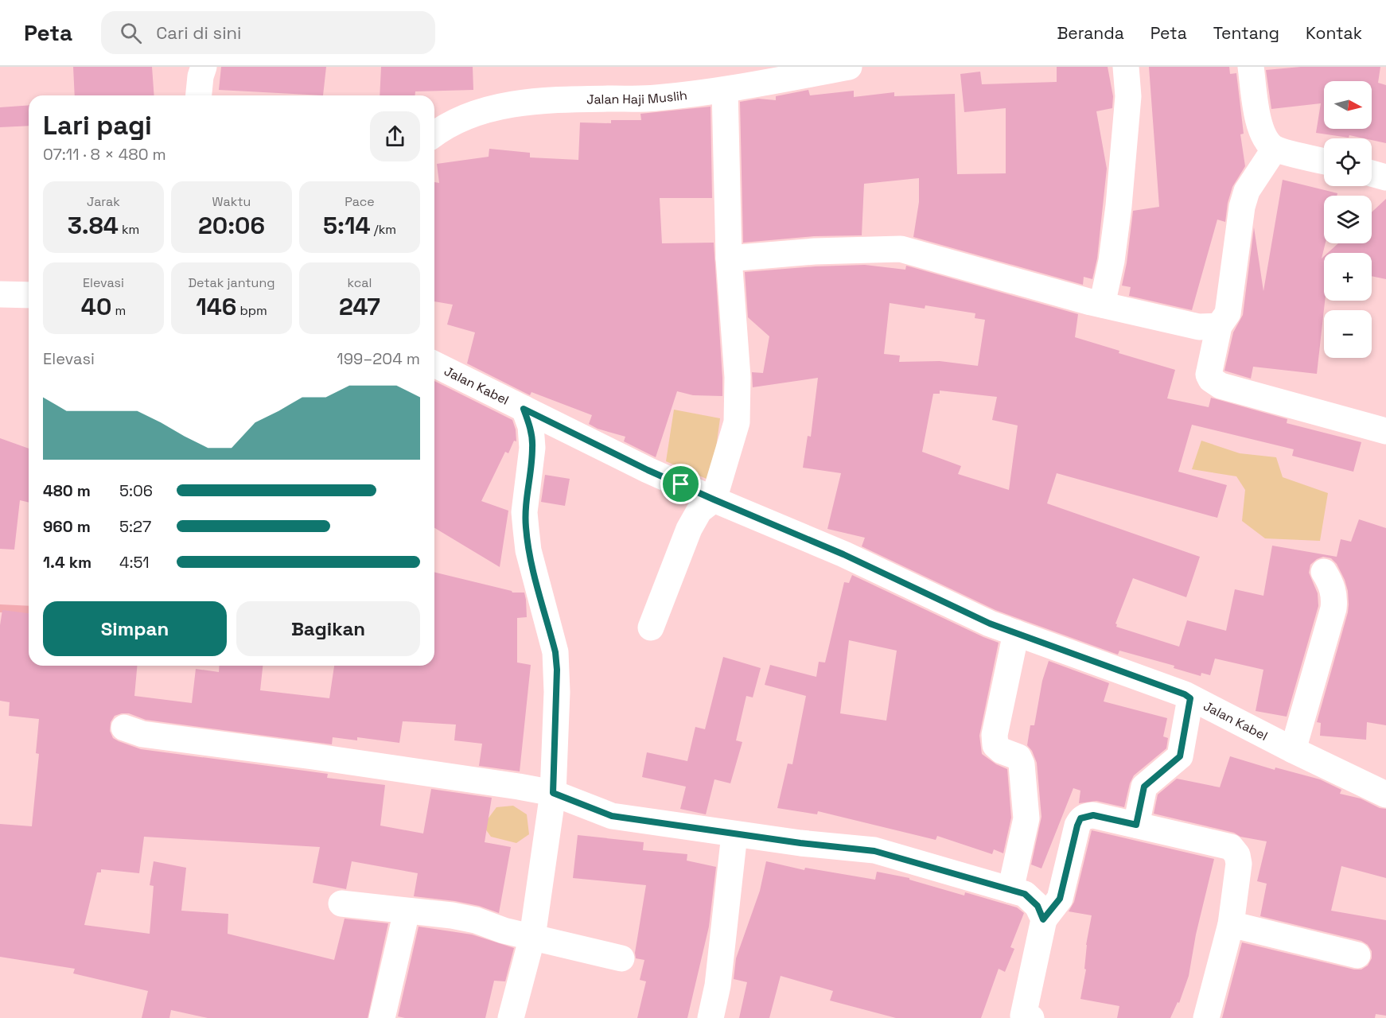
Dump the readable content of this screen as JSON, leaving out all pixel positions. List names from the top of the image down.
{
  "streets": {
    "street": ["Jalan Haji Muslih", "Jalan Kabel"]
  },
  "north": "right",
  "page": {
    "header": "Peta",
    "search": "Cari di sini",
    "nav": [
      "Beranda",
      "Peta",
      "Tentang",
      "Kontak"
    ],
    "map_buttons": ["+", "−"],
    "heading": ["Lari pagi", "07:11 · 8 × 480 m"],
    "stats": [
      ["Jarak", "3.84 km"],
      ["Waktu", "20:06"],
      ["Pace", "5:14 /km"],
      ["Elevasi", "40 m"],
      ["Detak jantung", "146 bpm"],
      ["kcal", "247"]
    ],
    "chart": ["Elevasi", "199–204 m"],
    "list": [
      {
        "name": "480 m",
        "note": "5:06"
      },
      {
        "name": "960 m",
        "note": "5:27"
      },
      {
        "name": "1.4 km",
        "note": "4:51"
      }
    ],
    "buttons": ["Simpan", "Bagikan"]
  }
}
